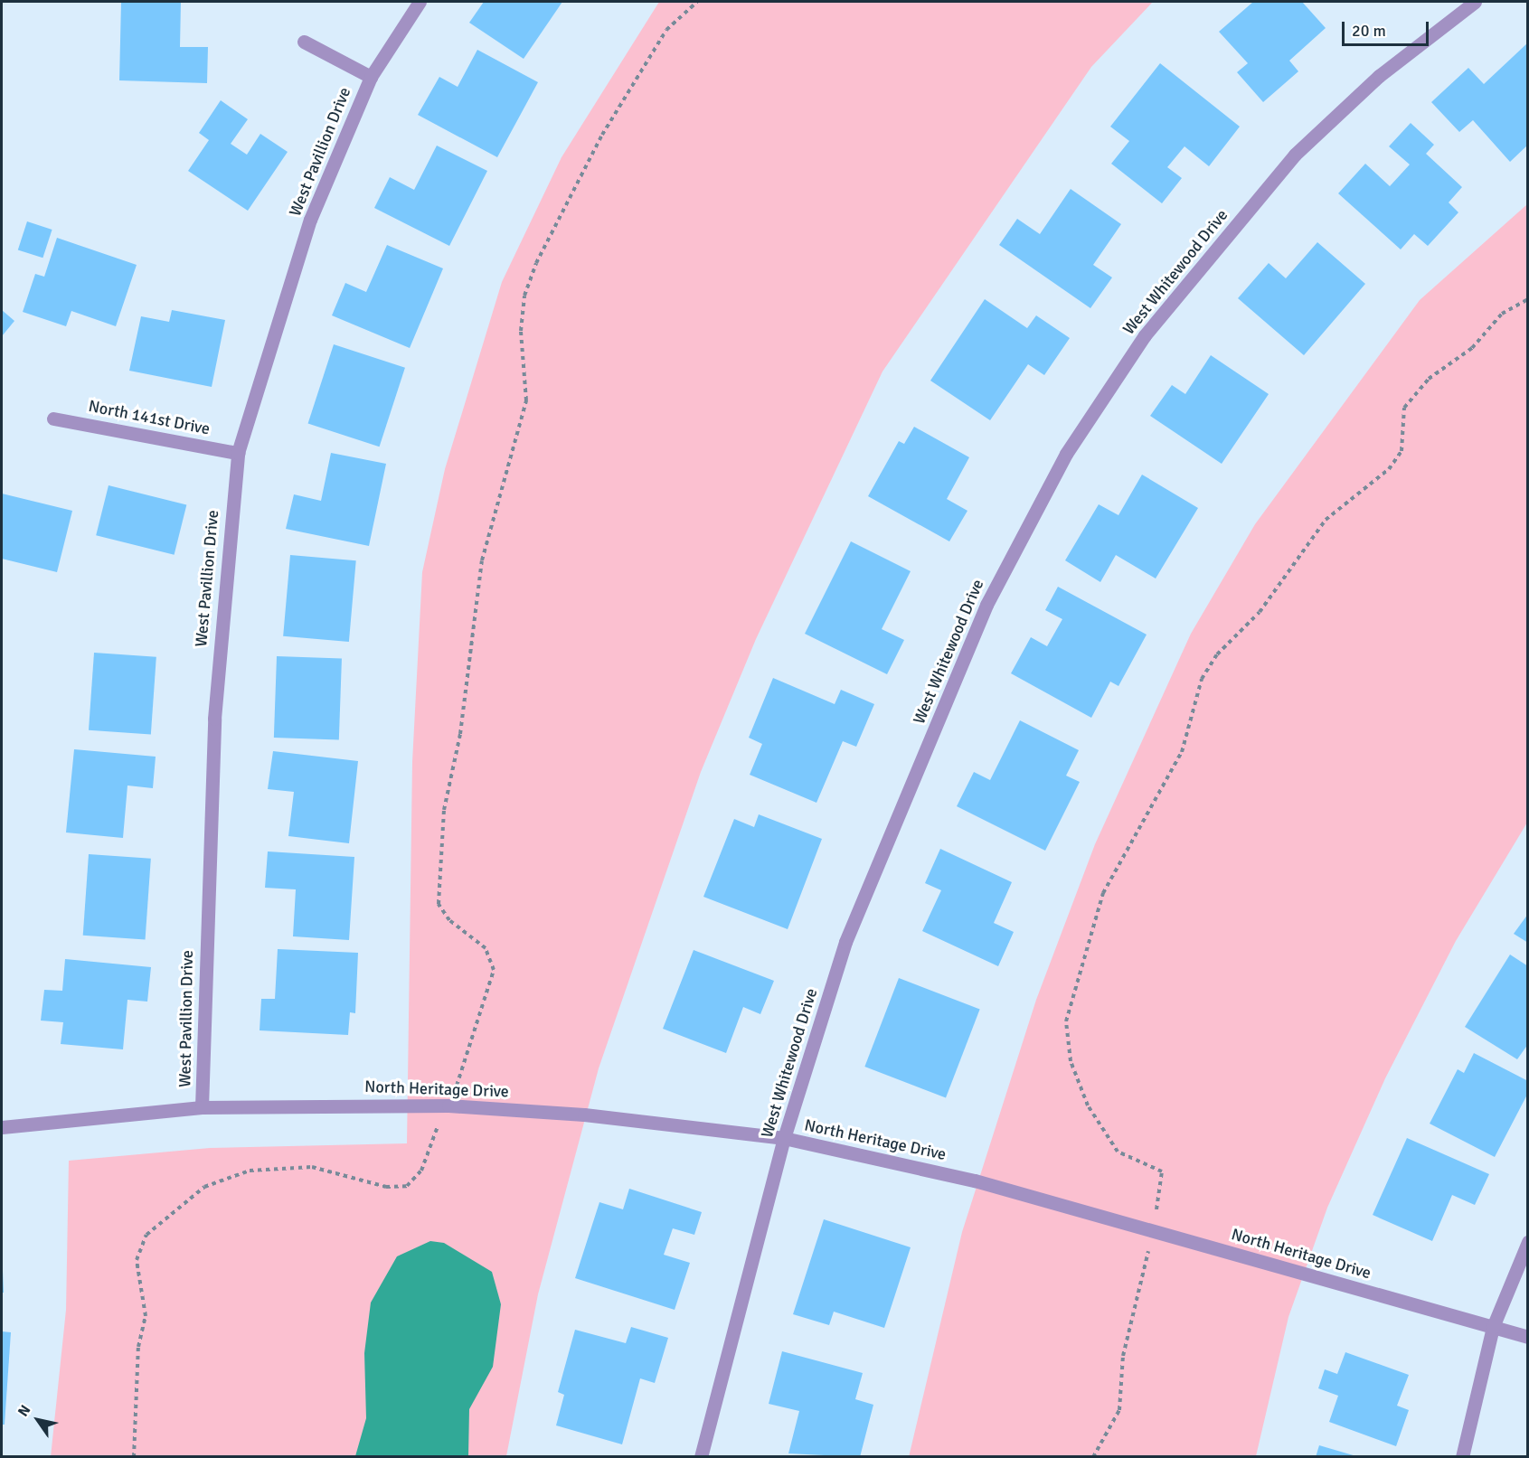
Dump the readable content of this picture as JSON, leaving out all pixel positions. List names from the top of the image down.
{
  "streets": {
    "street": [
      "West Pavillion Drive",
      "West Whitewood Drive",
      "North 141st Drive",
      "North Heritage Drive"
    ]
  },
  "crossings": [
    ["West Pavillion Drive", "North 141st Drive"],
    ["West Pavillion Drive", "North Heritage Drive"],
    ["West Whitewood Drive", "North Heritage Drive"]
  ],
  "scale_bar": "20 m",
  "north": "top left"
}
